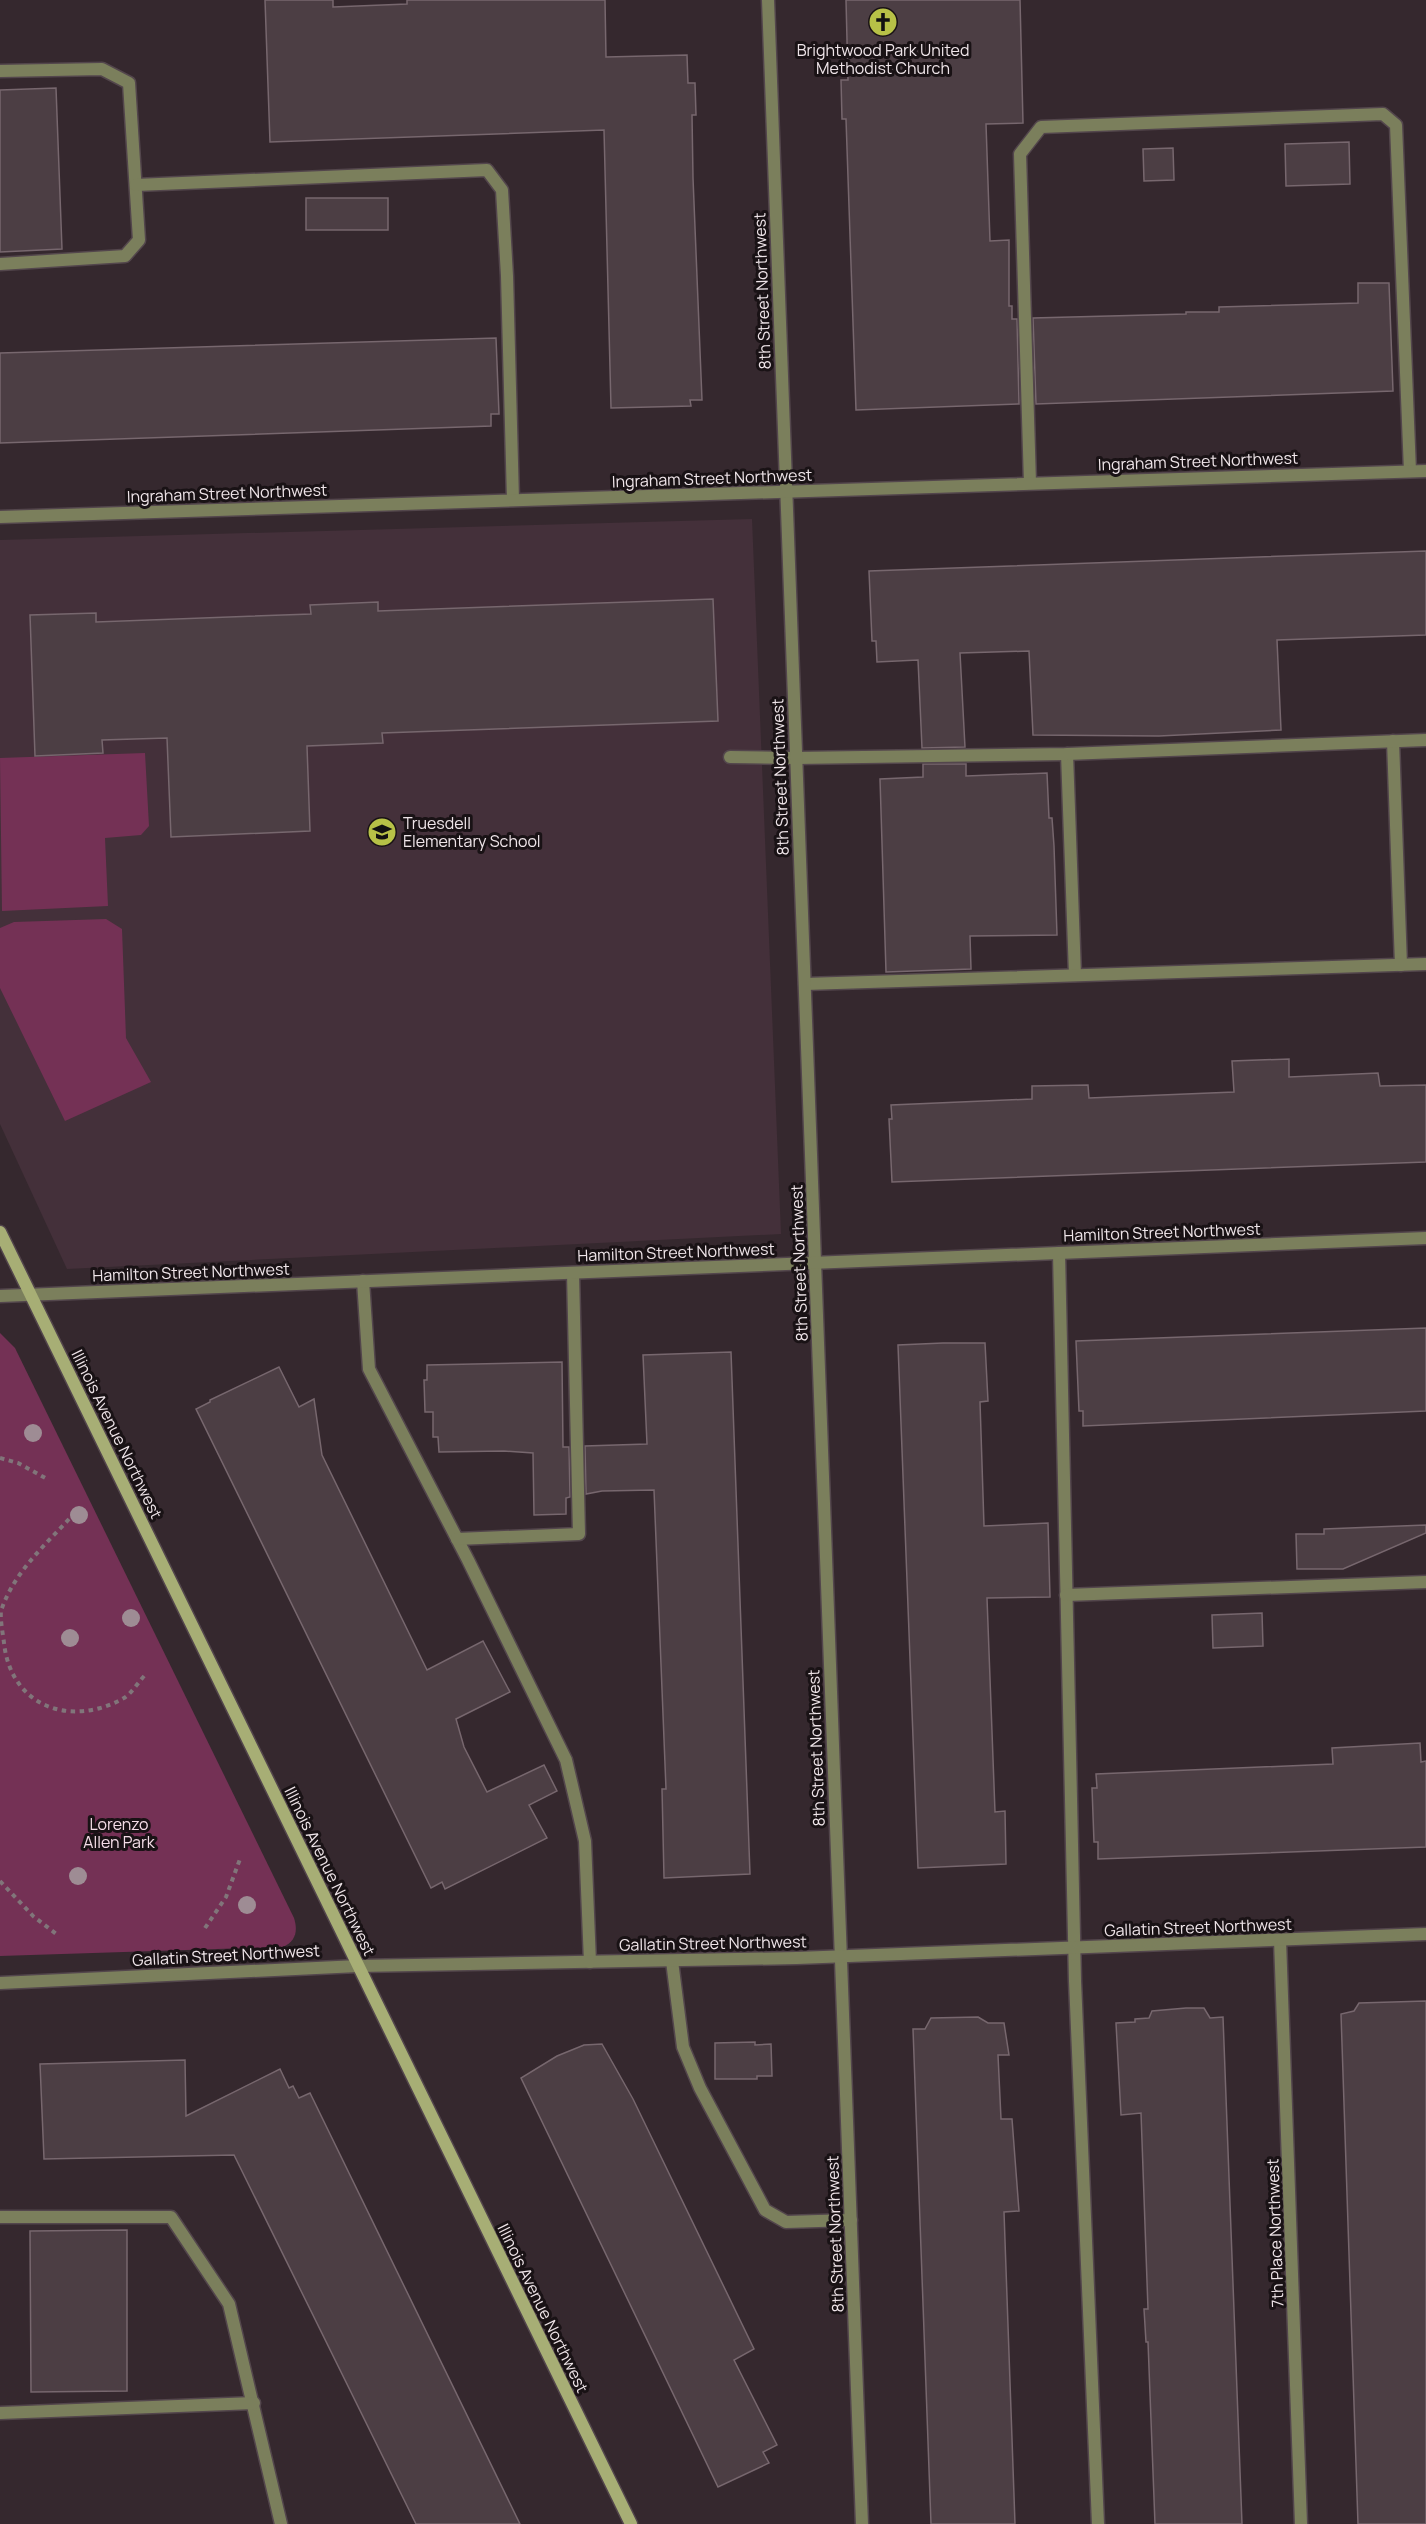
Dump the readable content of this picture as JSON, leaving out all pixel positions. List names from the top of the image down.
{
  "streets": {
    "street": [
      "8th Street Northwest",
      "Ingraham Street Northwest",
      "Hamilton Street Northwest",
      "Illinois Avenue Northwest",
      "Gallatin Street Northwest",
      "7th Place Northwest"
    ]
  },
  "crossings": [
    ["8th Street Northwest", "Ingraham Street Northwest"],
    ["8th Street Northwest", "Hamilton Street Northwest"],
    ["8th Street Northwest", "Gallatin Street Northwest"],
    ["Hamilton Street Northwest", "Illinois Avenue Northwest"],
    ["Illinois Avenue Northwest", "Gallatin Street Northwest"],
    ["Gallatin Street Northwest", "7th Place Northwest"]
  ],
  "parks": ["Lorenzo Allen Park"],
  "places": {
    "church": ["Brightwood Park United Methodist Church"],
    "school or university": ["Truesdell Elementary School"]
  }
}
